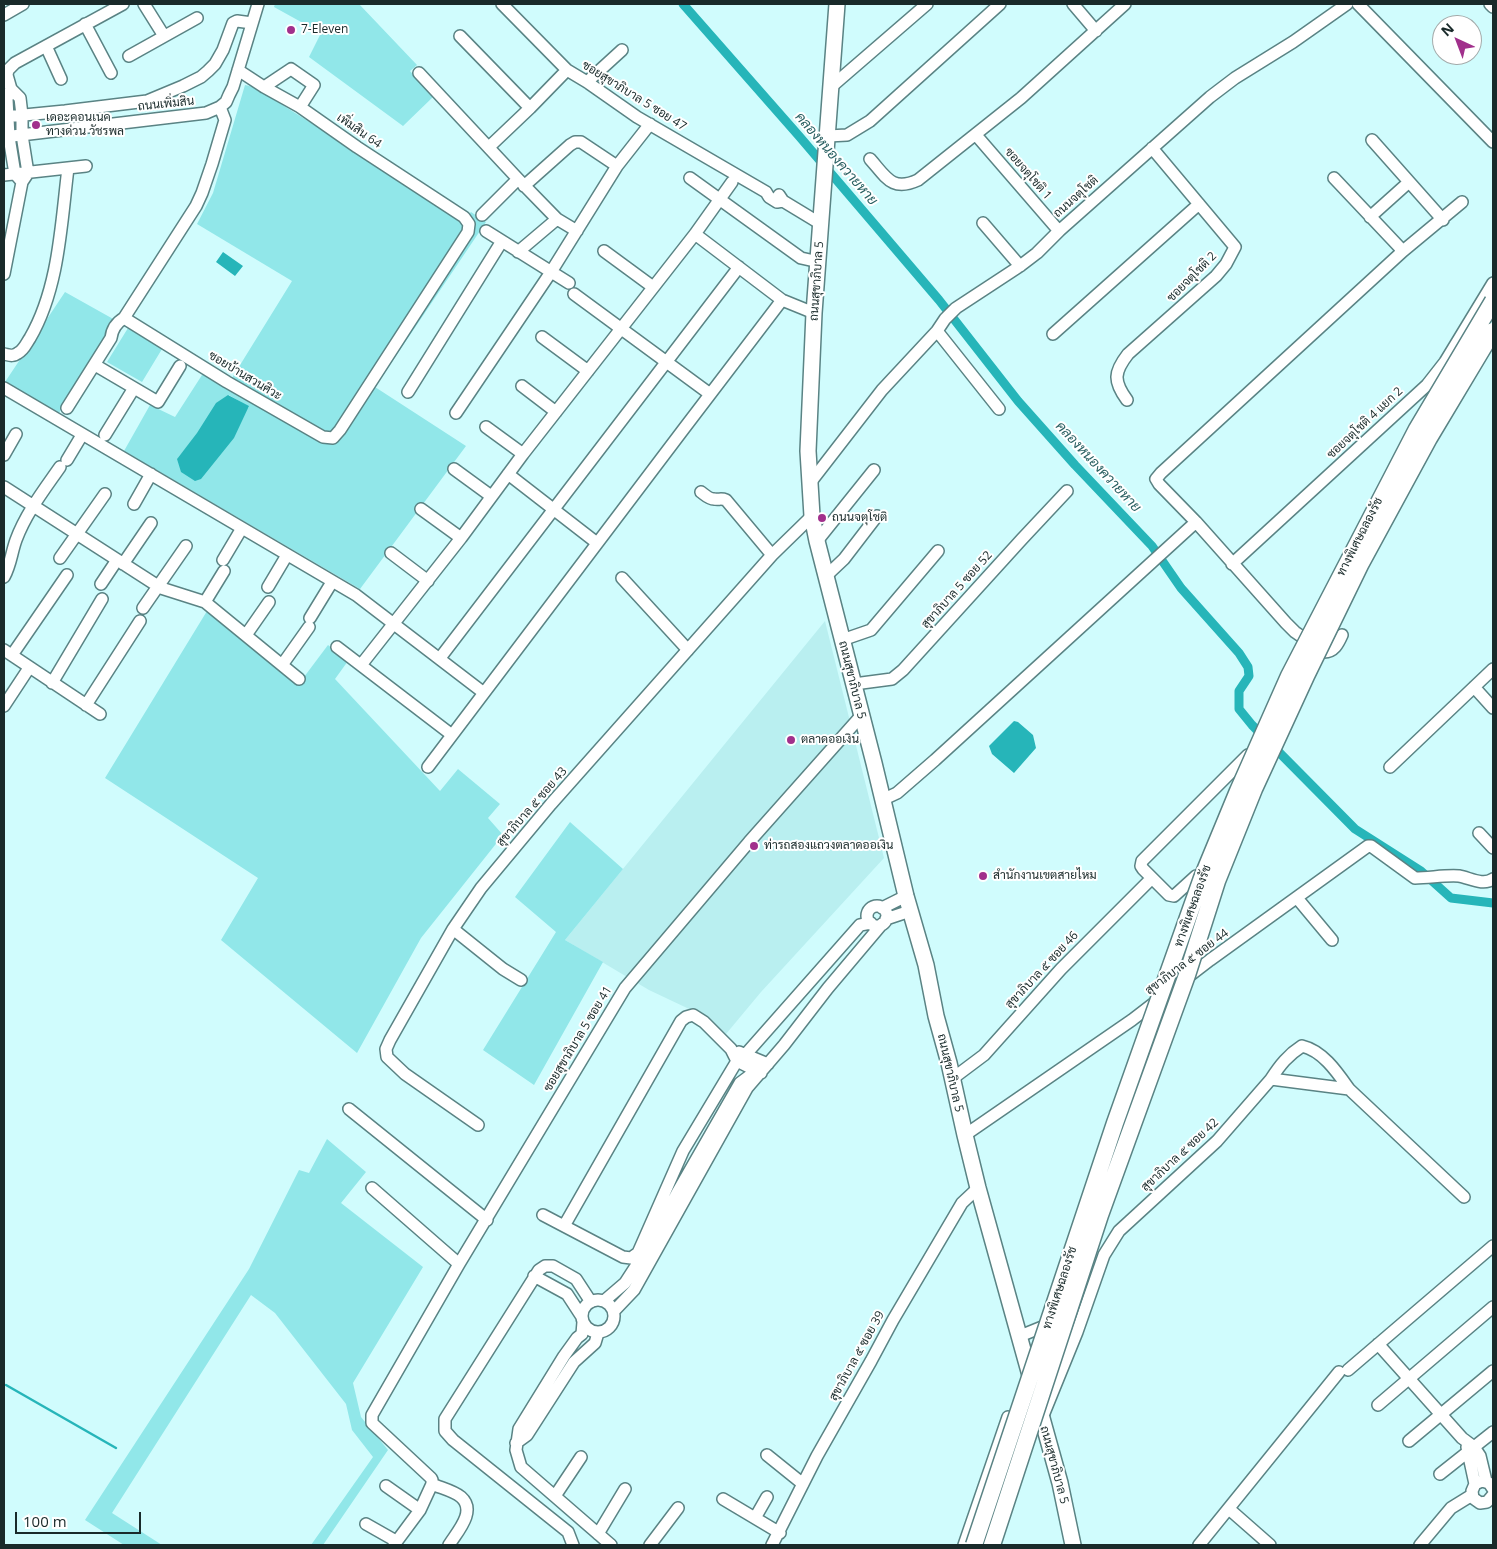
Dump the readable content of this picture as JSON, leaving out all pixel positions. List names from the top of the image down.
{
  "streets": {
    "highway": ["ทางพิเศษฉลองรัช"],
    "main road": ["ถนนสุขาภิบาล 5"],
    "street": [
      "ซอยสุขาภิบาล 5 ซอย 47",
      "ถนนเพิ่มสิน",
      "เพิ่มสิน 64",
      "ซอยจตุโชติ 1",
      "ถนนจตุโชติ",
      "ซอยจตุโชติ 2",
      "ซอยบ้านสวนศิวะ",
      "ซอยจตุโชติ 4 แยก 2",
      "สุขาภิบาล 5 ซอย 52",
      "สุขาภิบาล ๕ ซอย 43",
      "สุขาภิบาล ๕ ซอย 44",
      "สุขาภิบาล ๕ ซอย 46",
      "ซอยสุขาภิบาล 5 ซอย 41",
      "สุขาภิบาล ๕ ซอย 42",
      "สุขาภิบาล ๕ ซอย 39"
    ]
  },
  "crossings": [
    ["ซอยสุขาภิบาล 5 ซอย 47", "ถนนสุขาภิบาล 5"],
    ["เพิ่มสิน 64", "ซอยบ้านสวนศิวะ"],
    ["ซอยจตุโชติ 1", "ถนนจตุโชติ"],
    ["ถนนจตุโชติ", "ซอยจตุโชติ 2"],
    ["ถนนจตุโชติ", "ถนนสุขาภิบาล 5"],
    ["ถนนสุขาภิบาล 5", "สุขาภิบาล 5 ซอย 52"],
    ["ถนนสุขาภิบาล 5", "สุขาภิบาล ๕ ซอย 43"],
    ["ถนนสุขาภิบาล 5", "สุขาภิบาล ๕ ซอย 44"],
    ["ถนนสุขาภิบาล 5", "สุขาภิบาล ๕ ซอย 46"],
    ["ถนนสุขาภิบาล 5", "ซอยสุขาภิบาล 5 ซอย 41"],
    ["ถนนสุขาภิบาล 5", "สุขาภิบาล ๕ ซอย 42"],
    ["ถนนสุขาภิบาล 5", "สุขาภิบาล ๕ ซอย 39"]
  ],
  "water": ["คลองหนองควายหาย"],
  "places": [
    "7-Eleven",
    "เดอะคอนเนค ทางด่วน วัชรพล",
    "ถนนจตุโชติ",
    "ตลาดออเงิน",
    "ท่ารถสองแถวงตลาดออเงิน",
    "สำนักงานเขตสายไหม"
  ],
  "scale_bar": "100 m",
  "north": "top left"
}
